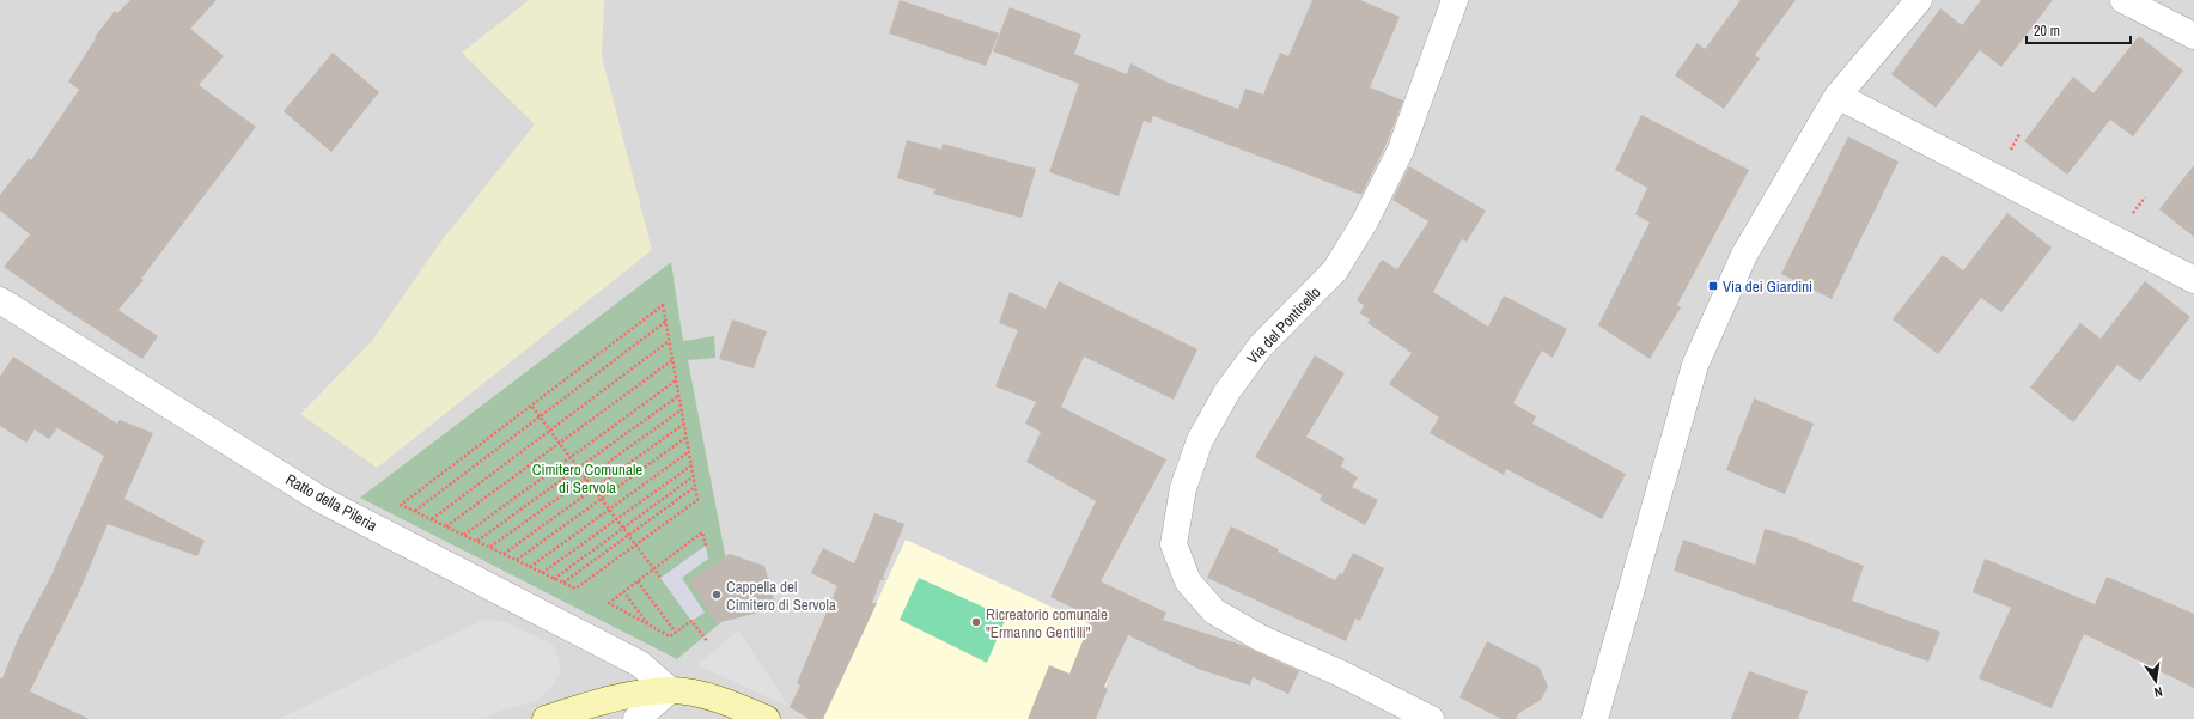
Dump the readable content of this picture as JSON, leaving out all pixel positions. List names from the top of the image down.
{
  "streets": {
    "street": ["Via del Ponticello", "Ratto della Pileria"]
  },
  "parks": ["Cimitero Comunale di Servola"],
  "places": {
    "transit": ["Via dei Giardini"],
    "other": ["Cappella del Cimitero di Servola", "Ricreatorio comunale \"Ermanno Gentilli\""]
  },
  "scale_bar": "20 m",
  "north": "bottom"
}
